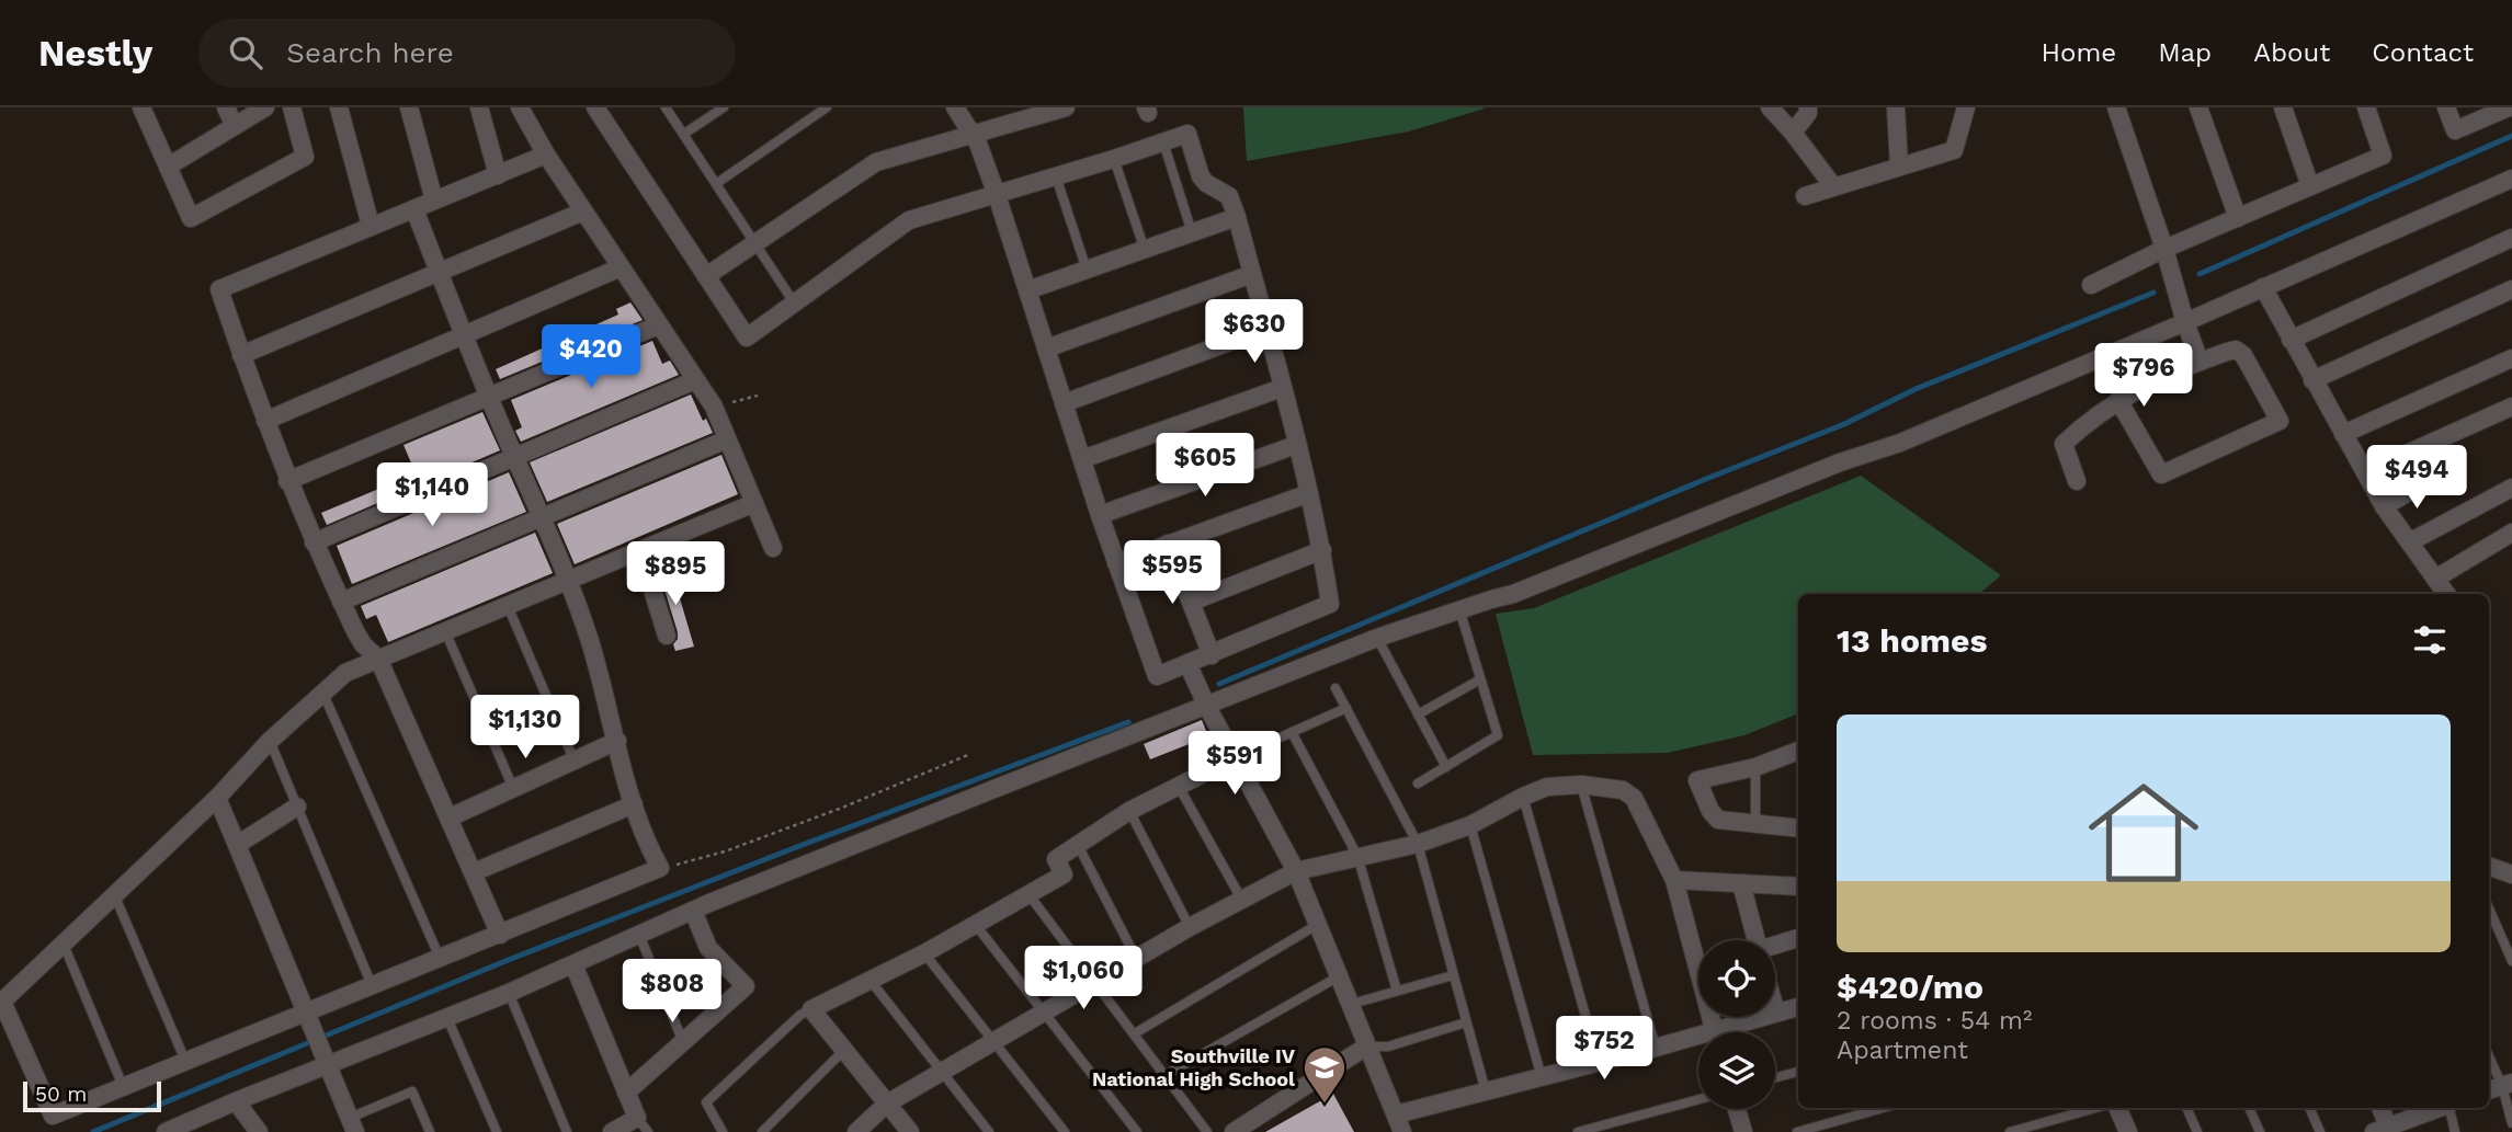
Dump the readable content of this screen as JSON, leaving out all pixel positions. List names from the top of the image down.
{
  "places": {
    "school or university": ["Southville IV National High School"]
  },
  "scale_bar": "50 m",
  "page": {
    "header": "Nestly",
    "search": "Search here",
    "nav": [
      "Home",
      "Map",
      "About",
      "Contact"
    ],
    "price": [
      "$630",
      "$420",
      "$796",
      "$605",
      "$494",
      "$1,140",
      "$595",
      "$895",
      "$1,130",
      "$591",
      "$1,060",
      "$808",
      "$752"
    ],
    "heading": "13 homes",
    "list": [
      {
        "name": "$420/mo",
        "note": "2 rooms · 54 m² · Apartment"
      }
    ],
    "scale": "50 m"
  }
}
